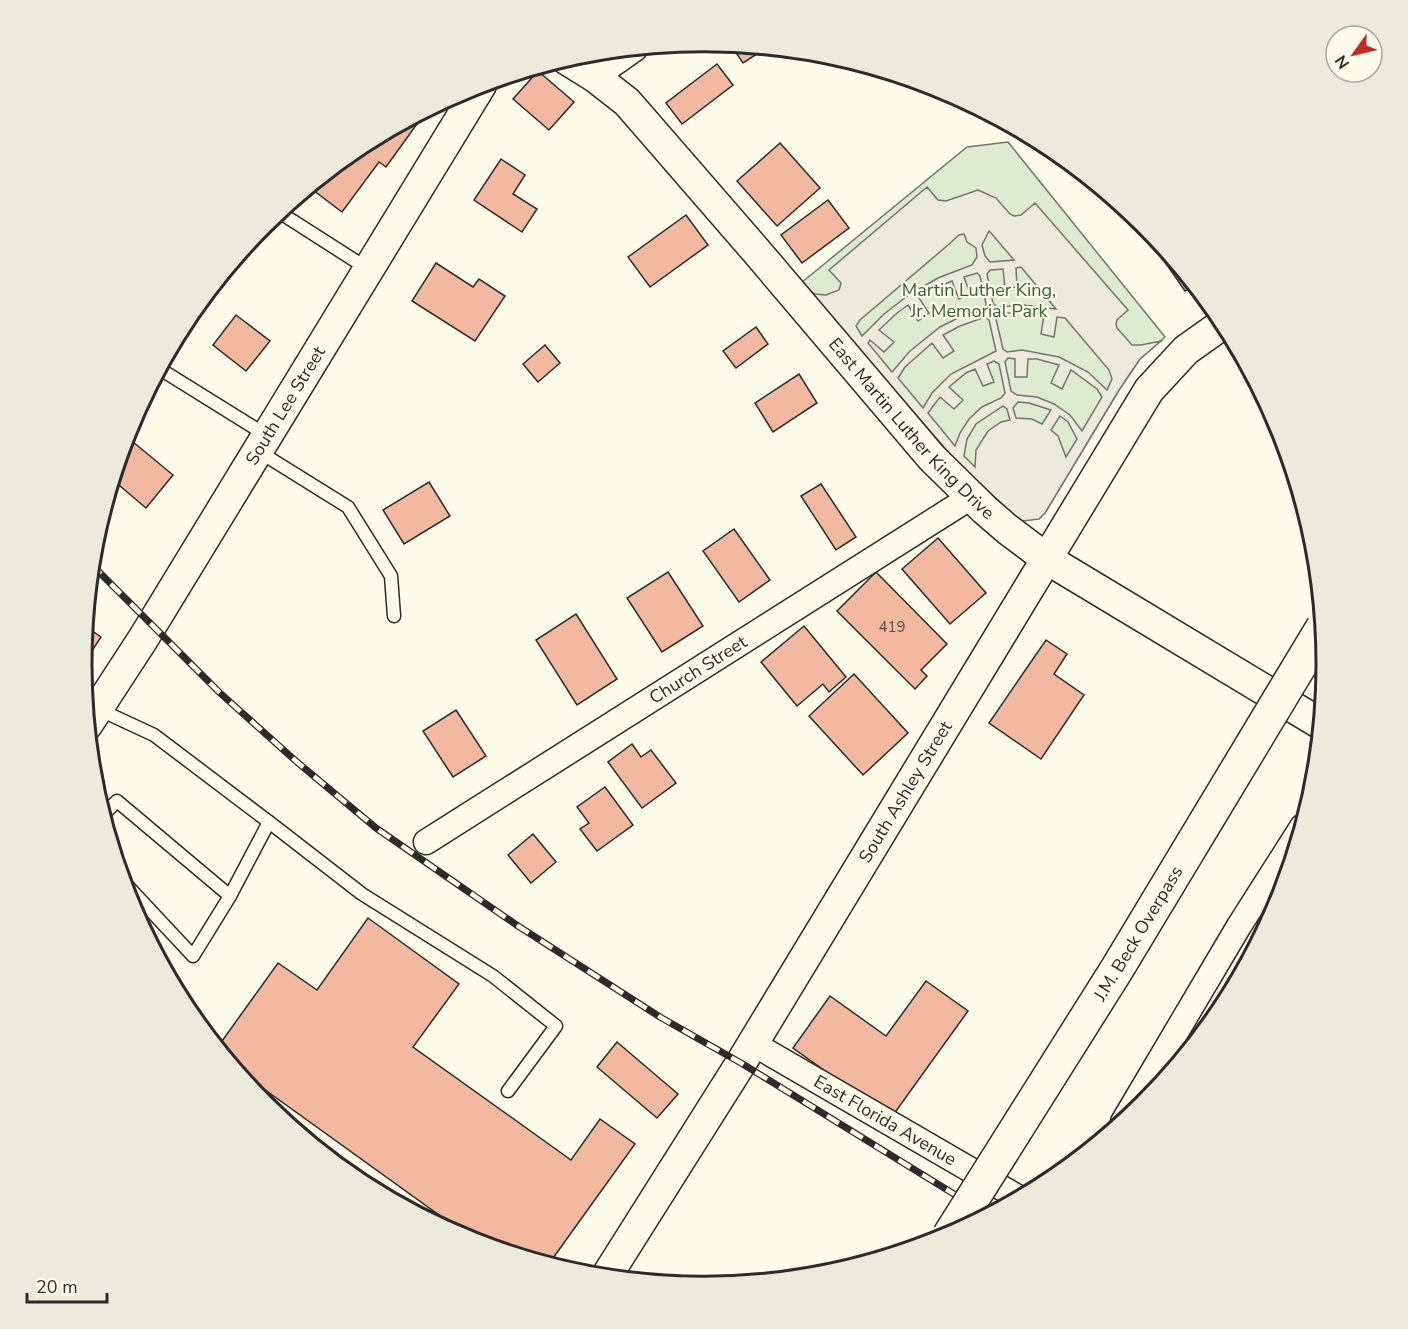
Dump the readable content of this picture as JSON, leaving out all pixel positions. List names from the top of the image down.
{
  "streets": {
    "main road": ["J.M. Beck Overpass"],
    "street": [
      "South Lee Street",
      "East Martin Luther King Drive",
      "Church Street",
      "South Ashley Street",
      "East Florida Avenue"
    ]
  },
  "crossings": [
    ["East Martin Luther King Drive", "Church Street"],
    ["East Martin Luther King Drive", "South Ashley Street"],
    ["South Ashley Street", "East Florida Avenue"]
  ],
  "parks": ["Martin Luther King, Jr. Memorial Park"],
  "house_numbers": ["419"],
  "scale_bar": "20 m",
  "north": "bottom left"
}
